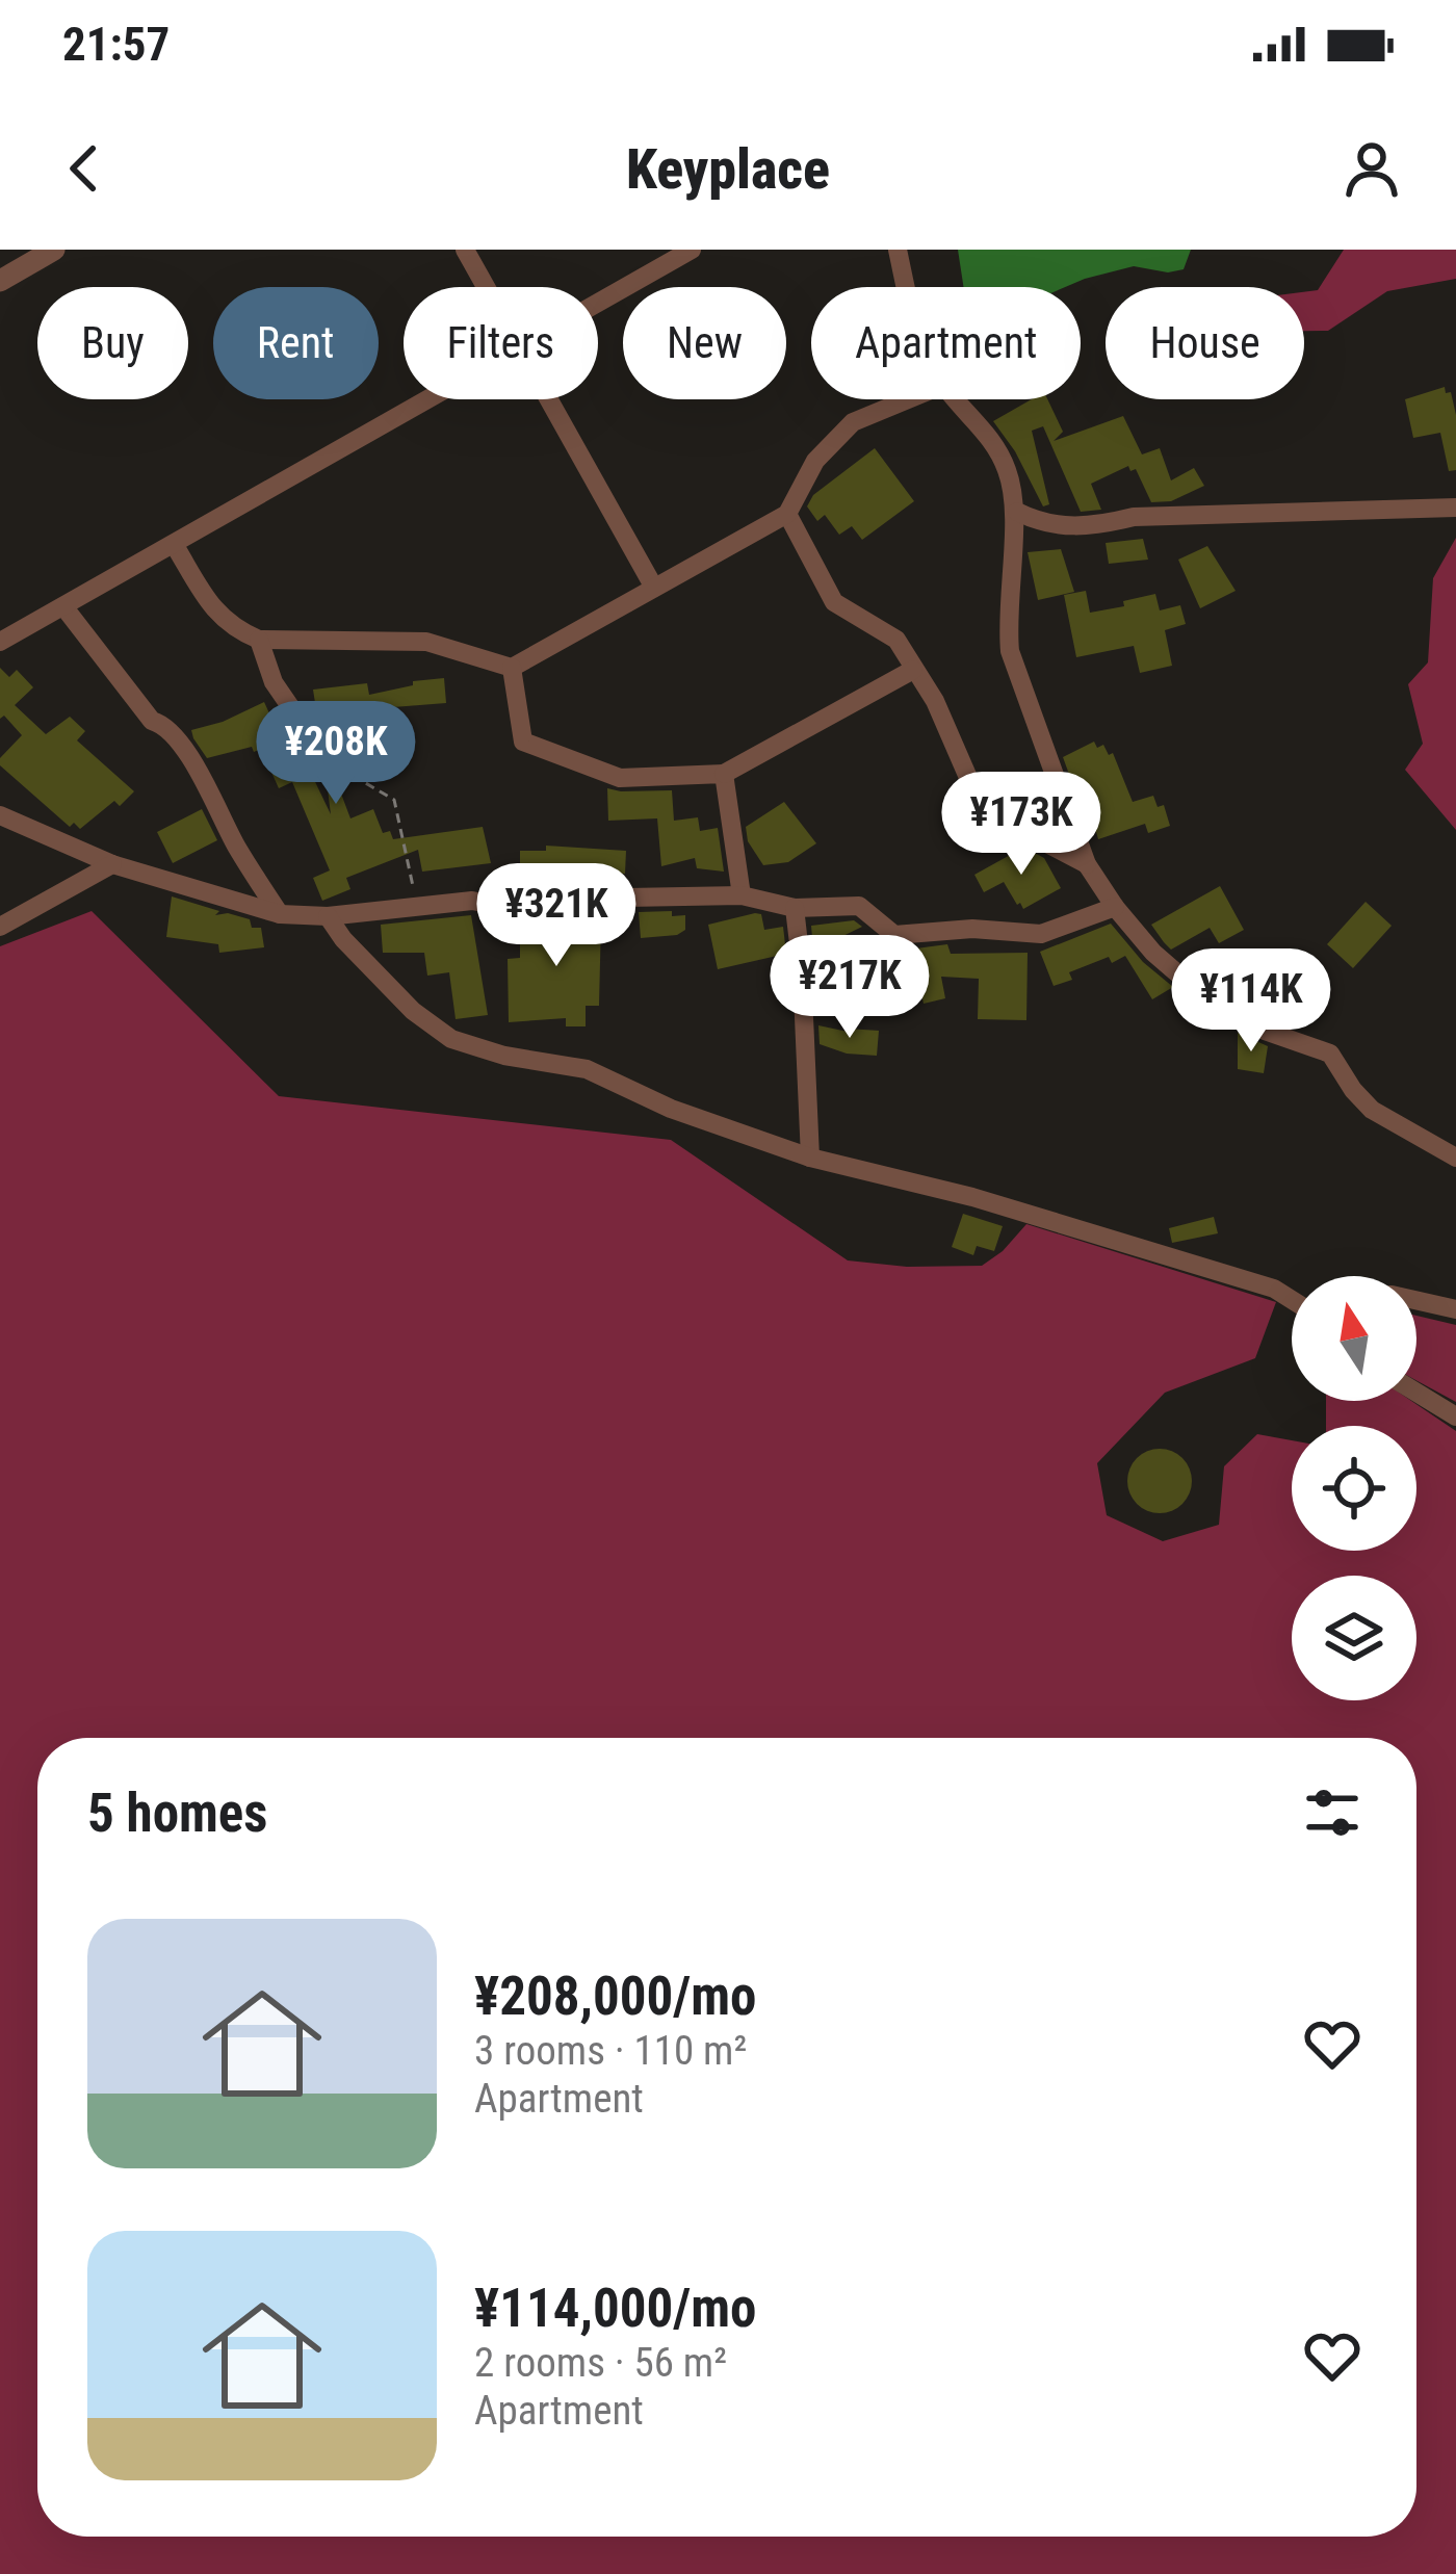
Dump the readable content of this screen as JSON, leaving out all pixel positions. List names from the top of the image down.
{
  "north": "top",
  "page": {
    "status": "21:57",
    "header": "Keyplace",
    "chip": [
      "Buy",
      "Rent",
      "Filters",
      "New",
      "Apartment",
      "House"
    ],
    "price": [
      "¥208K",
      "¥173K",
      "¥321K",
      "¥217K",
      "¥114K"
    ],
    "heading": "5 homes",
    "list": [
      {
        "name": "¥208,000/mo",
        "note": "3 rooms · 110 m² · Apartment"
      },
      {
        "name": "¥114,000/mo",
        "note": "2 rooms · 56 m² · Apartment"
      }
    ]
  }
}
